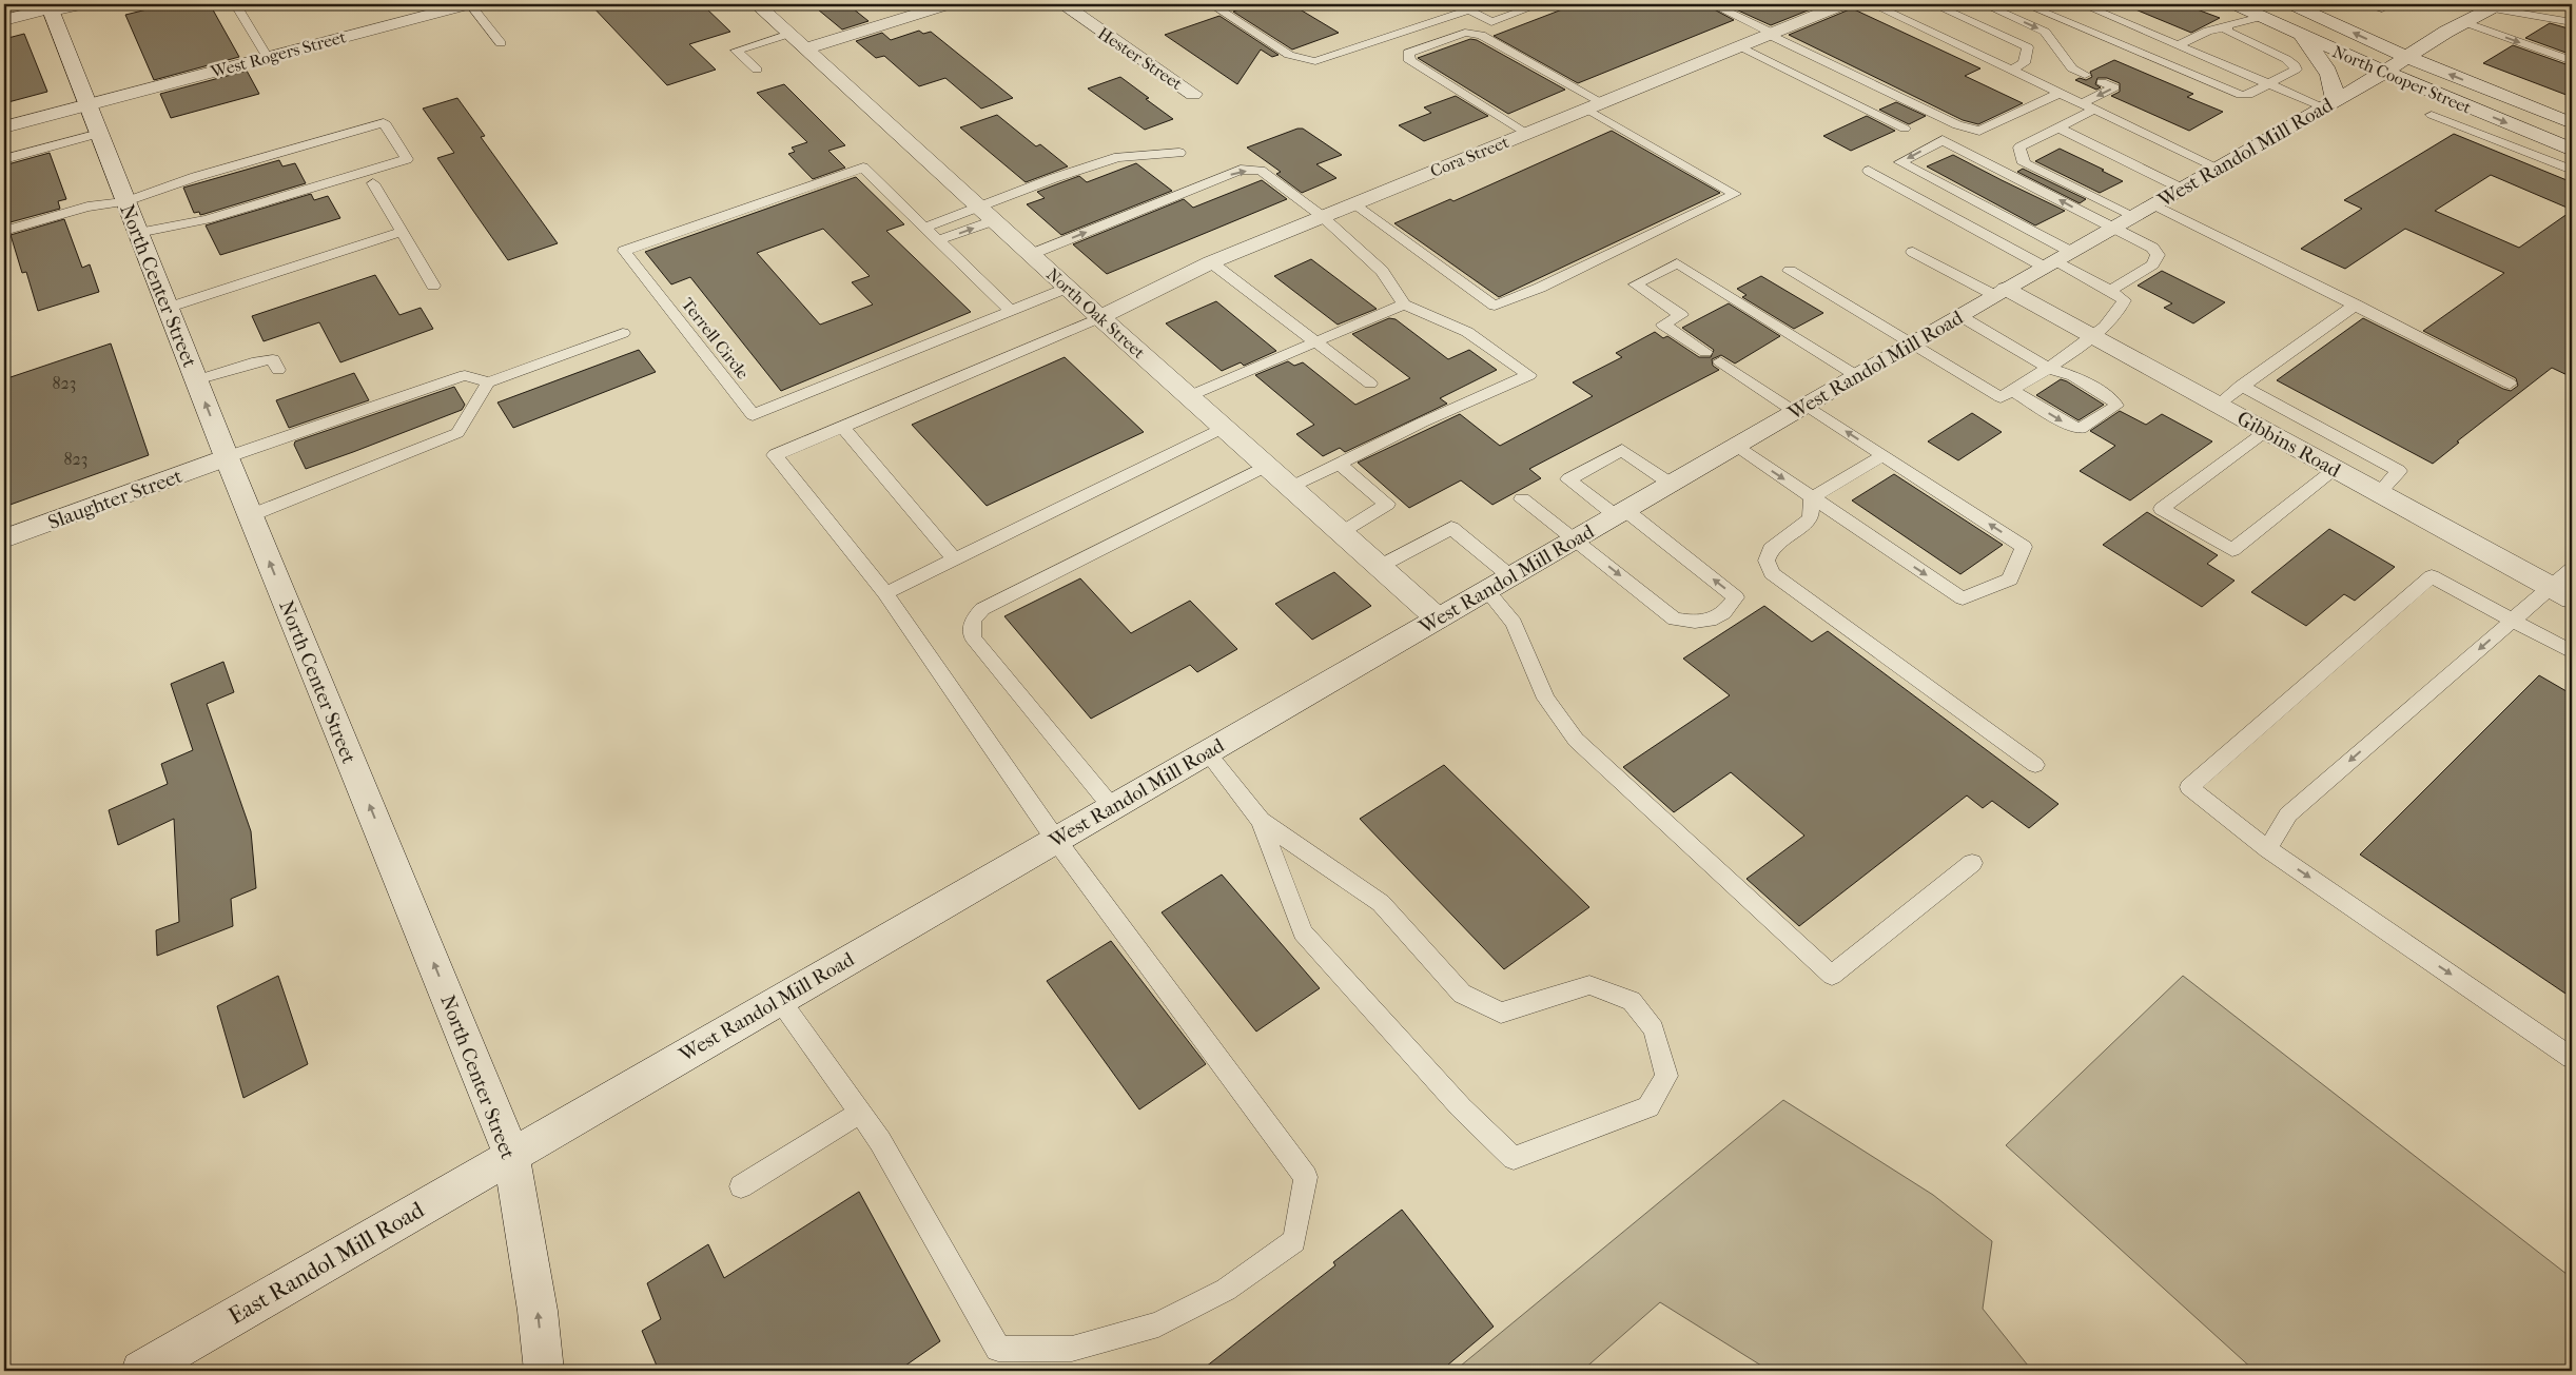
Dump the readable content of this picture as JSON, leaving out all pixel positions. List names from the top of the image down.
{
  "streets": {
    "main road": [
      "West Rogers Street",
      "Hester Street",
      "North Cooper Street",
      "West Randol Mill Road",
      "Cora Street",
      "North Center Street",
      "North Oak Street",
      "Gibbins Road",
      "Slaughter Street",
      "East Randol Mill Road"
    ],
    "lane": ["Terrell Circle"]
  },
  "crossings": [
    ["West Rogers Street", "North Center Street"],
    ["North Cooper Street", "West Randol Mill Road"],
    ["West Randol Mill Road", "North Center Street"],
    ["West Randol Mill Road", "North Oak Street"],
    ["West Randol Mill Road", "Gibbins Road"],
    ["West Randol Mill Road", "East Randol Mill Road"],
    ["Cora Street", "North Oak Street"],
    ["North Center Street", "Slaughter Street"],
    ["North Center Street", "East Randol Mill Road"]
  ],
  "one_way": ["North Center Street"],
  "house_numbers": ["823", "823"]
}
